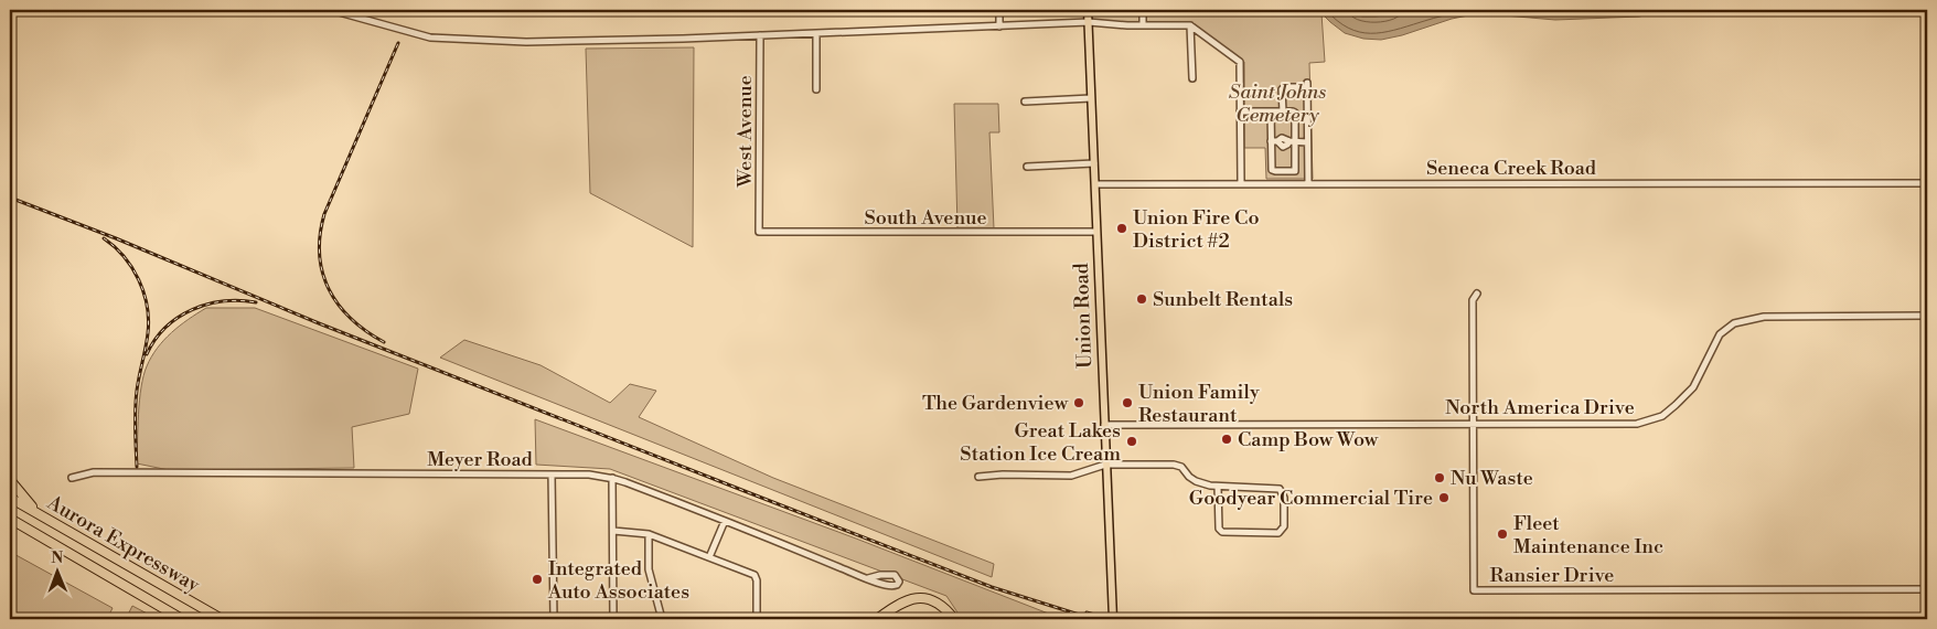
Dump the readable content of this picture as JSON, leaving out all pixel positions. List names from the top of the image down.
{
  "streets": {
    "highway": ["Aurora Expressway"],
    "main road": ["Union Road"],
    "street": [
      "West Avenue",
      "Seneca Creek Road",
      "South Avenue",
      "North America Drive",
      "Meyer Road",
      "Ransier Drive"
    ]
  },
  "crossings": [
    ["West Avenue", "South Avenue"],
    ["Seneca Creek Road", "Union Road"],
    ["South Avenue", "Union Road"],
    ["Union Road", "North America Drive"],
    ["North America Drive", "Ransier Drive"]
  ],
  "parks": ["Saint Johns Cemetery"],
  "places": [
    "Union Fire Co District #2",
    "Sunbelt Rentals",
    "The Gardenview",
    "Union Family Restaurant",
    "Camp Bow Wow",
    "Great Lakes Station Ice Cream",
    "Nu Waste",
    "Goodyear Commercial Tire",
    "Fleet Maintenance Inc",
    "Integrated Auto Associates"
  ],
  "north": "top"
}
